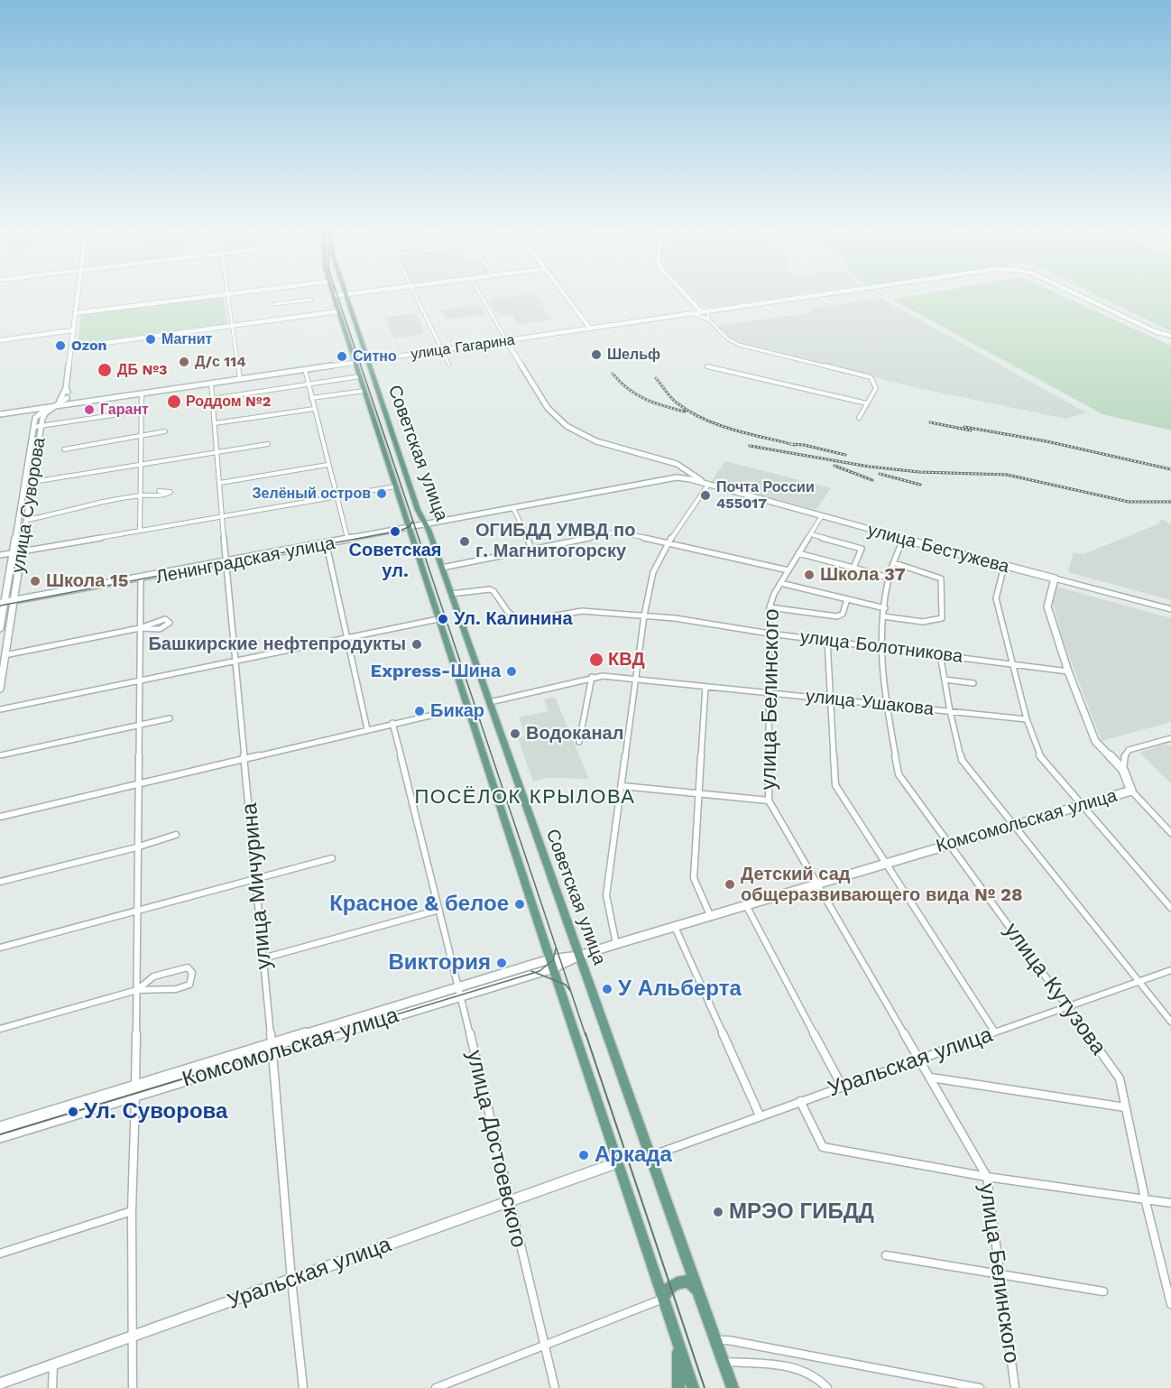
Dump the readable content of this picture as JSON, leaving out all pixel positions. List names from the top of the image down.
{
  "streets": {
    "main road": [
      "улица Гагарина",
      "Советская улица",
      "улица Суворова",
      "улица Бестужева",
      "Ленинградская улица",
      "Комсомольская улица",
      "Уральская улица"
    ],
    "street": [
      "улица Болотникова",
      "улица Белинского",
      "улица Ушакова",
      "улица Мичурина",
      "улица Кутузова",
      "улица Достоевского"
    ]
  },
  "crossings": [
    ["улица Гагарина", "Советская улица"],
    ["улица Гагарина", "улица Суворова"],
    ["улица Гагарина", "улица Мичурина"],
    ["Советская улица", "Ленинградская улица"],
    ["Советская улица", "улица Болотникова"],
    ["Советская улица", "улица Ушакова"],
    ["Советская улица", "Комсомольская улица"],
    ["Советская улица", "Уральская улица"],
    ["улица Суворова", "Ленинградская улица"],
    ["улица Бестужева", "Ленинградская улица"],
    ["улица Бестужева", "улица Белинского"],
    ["улица Бестужева", "улица Кутузова"],
    ["Ленинградская улица", "улица Мичурина"],
    ["улица Болотникова", "улица Белинского"],
    ["улица Болотникова", "улица Кутузова"],
    ["улица Белинского", "улица Ушакова"],
    ["улица Белинского", "Комсомольская улица"],
    ["улица Белинского", "Уральская улица"],
    ["улица Ушакова", "улица Кутузова"],
    ["Комсомольская улица", "улица Мичурина"],
    ["Комсомольская улица", "улица Кутузова"],
    ["Комсомольская улица", "улица Достоевского"],
    ["улица Мичурина", "Уральская улица"],
    ["улица Кутузова", "Уральская улица"],
    ["Уральская улица", "улица Достоевского"]
  ],
  "districts": ["ПОСЁЛОК КРЫЛОВА"],
  "places": [
    "Магнит",
    "Ozon",
    "Шельф",
    "Ситно",
    "Д/с 114",
    "ДБ №3",
    "Роддом №2",
    "Гарант",
    "Зелёный остров",
    "Почта России 455017",
    "Советская ул.",
    "ОГИБДД УМВД по г. Магнитогорску",
    "Школа 37",
    "Школа 15",
    "Ул. Калинина",
    "Башкирские нефтепродукты",
    "КВД",
    "Express-Шина",
    "Бикар",
    "Водоканал",
    "Детский сад общеразвивающего вида № 28",
    "Красное & белое",
    "Виктория",
    "У Альберта",
    "Ул. Суворова",
    "Аркада",
    "МРЭО ГИБДД"
  ]
}
